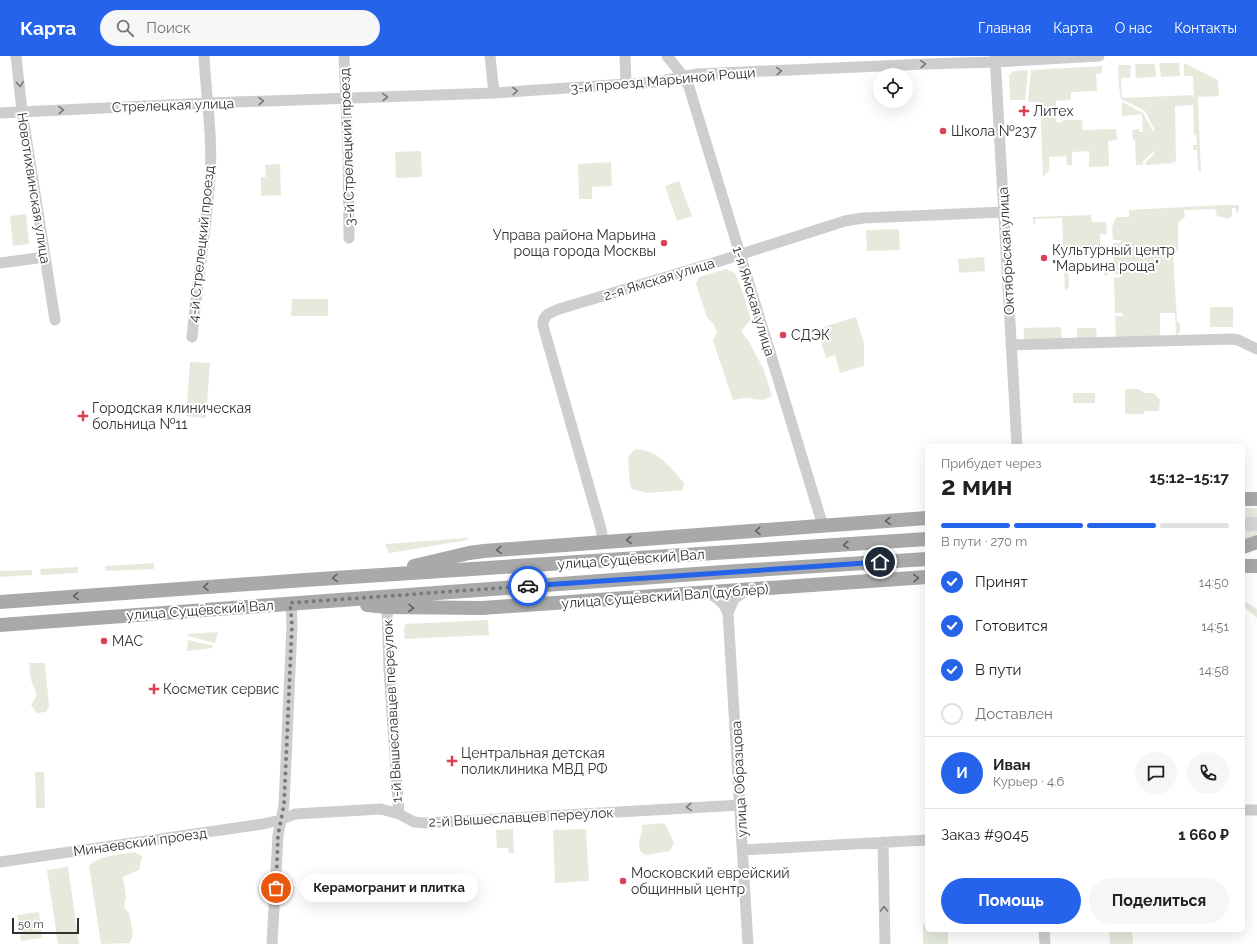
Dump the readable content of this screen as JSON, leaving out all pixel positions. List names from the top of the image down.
{
  "streets": {
    "main road": ["улица Сущёвский Вал", "улица Сущёвский Вал (дублёр)"],
    "street": [
      "3-й проезд Марьиной Рощи",
      "Стрелецкая улица",
      "3-й Стрелецкий проезд",
      "Новотихвинская улица",
      "4-й Стрелецкий проезд",
      "Октябрьская улица",
      "2-я Ямская улица",
      "1-я Ямская улица",
      "1-й Вышеславцев переулок",
      "улица Образцова",
      "2-й Вышеславцев переулок",
      "Минаевский проезд"
    ]
  },
  "crossings": [
    ["3-й проезд Марьиной Рощи", "Стрелецкая улица"],
    ["3-й проезд Марьиной Рощи", "3-й Стрелецкий проезд"],
    ["3-й проезд Марьиной Рощи", "Октябрьская улица"],
    ["3-й проезд Марьиной Рощи", "1-я Ямская улица"],
    ["Стрелецкая улица", "3-й Стрелецкий проезд"],
    ["Стрелецкая улица", "Новотихвинская улица"],
    ["Стрелецкая улица", "4-й Стрелецкий проезд"],
    ["Октябрьская улица", "2-я Ямская улица"],
    ["2-я Ямская улица", "1-я Ямская улица"],
    ["улица Сущёвский Вал", "улица Сущёвский Вал (дублёр)"],
    ["улица Сущёвский Вал (дублёр)", "1-й Вышеславцев переулок"],
    ["1-й Вышеславцев переулок", "2-й Вышеславцев переулок"],
    ["улица Образцова", "2-й Вышеславцев переулок"],
    ["2-й Вышеславцев переулок", "Минаевский проезд"]
  ],
  "one_way": ["3-й проезд Марьиной Рощи", "Стрелецкая улица", "2-й Вышеславцев переулок"],
  "places": {
    "health": [
      "Литех",
      "Городская клиническая больница №11",
      "Косметик сервис",
      "Центральная детская поликлиника МВД РФ"
    ],
    "other": [
      "Школа №237",
      "Управа района Марьина роща города Москвы",
      "Культурный центр \"Марьина роща\"",
      "СДЭК",
      "MAC",
      "Московский еврейский общинный центр",
      "Керамогранит и плитка"
    ]
  },
  "scale_bar": "50 m",
  "page": {
    "header": "Карта",
    "search": "Поиск",
    "nav": [
      "Главная",
      "Карта",
      "О нас",
      "Контакты"
    ],
    "heading": ["2 мин", "Прибудет через", "15:12–15:17"],
    "panel": [
      "Иван",
      "Курьер · 4.6",
      "Заказ #9045",
      "1 660 ₽"
    ],
    "bar": "В пути · 270 m",
    "list": [
      ["Принят", "14:50"],
      ["Готовится", "14:51"],
      ["В пути", "14:58"],
      "Доставлен"
    ],
    "round": "И",
    "buttons": ["Помощь", "Поделиться"],
    "bubble": "Керамогранит и плитка",
    "scale": "50 m"
  }
}
